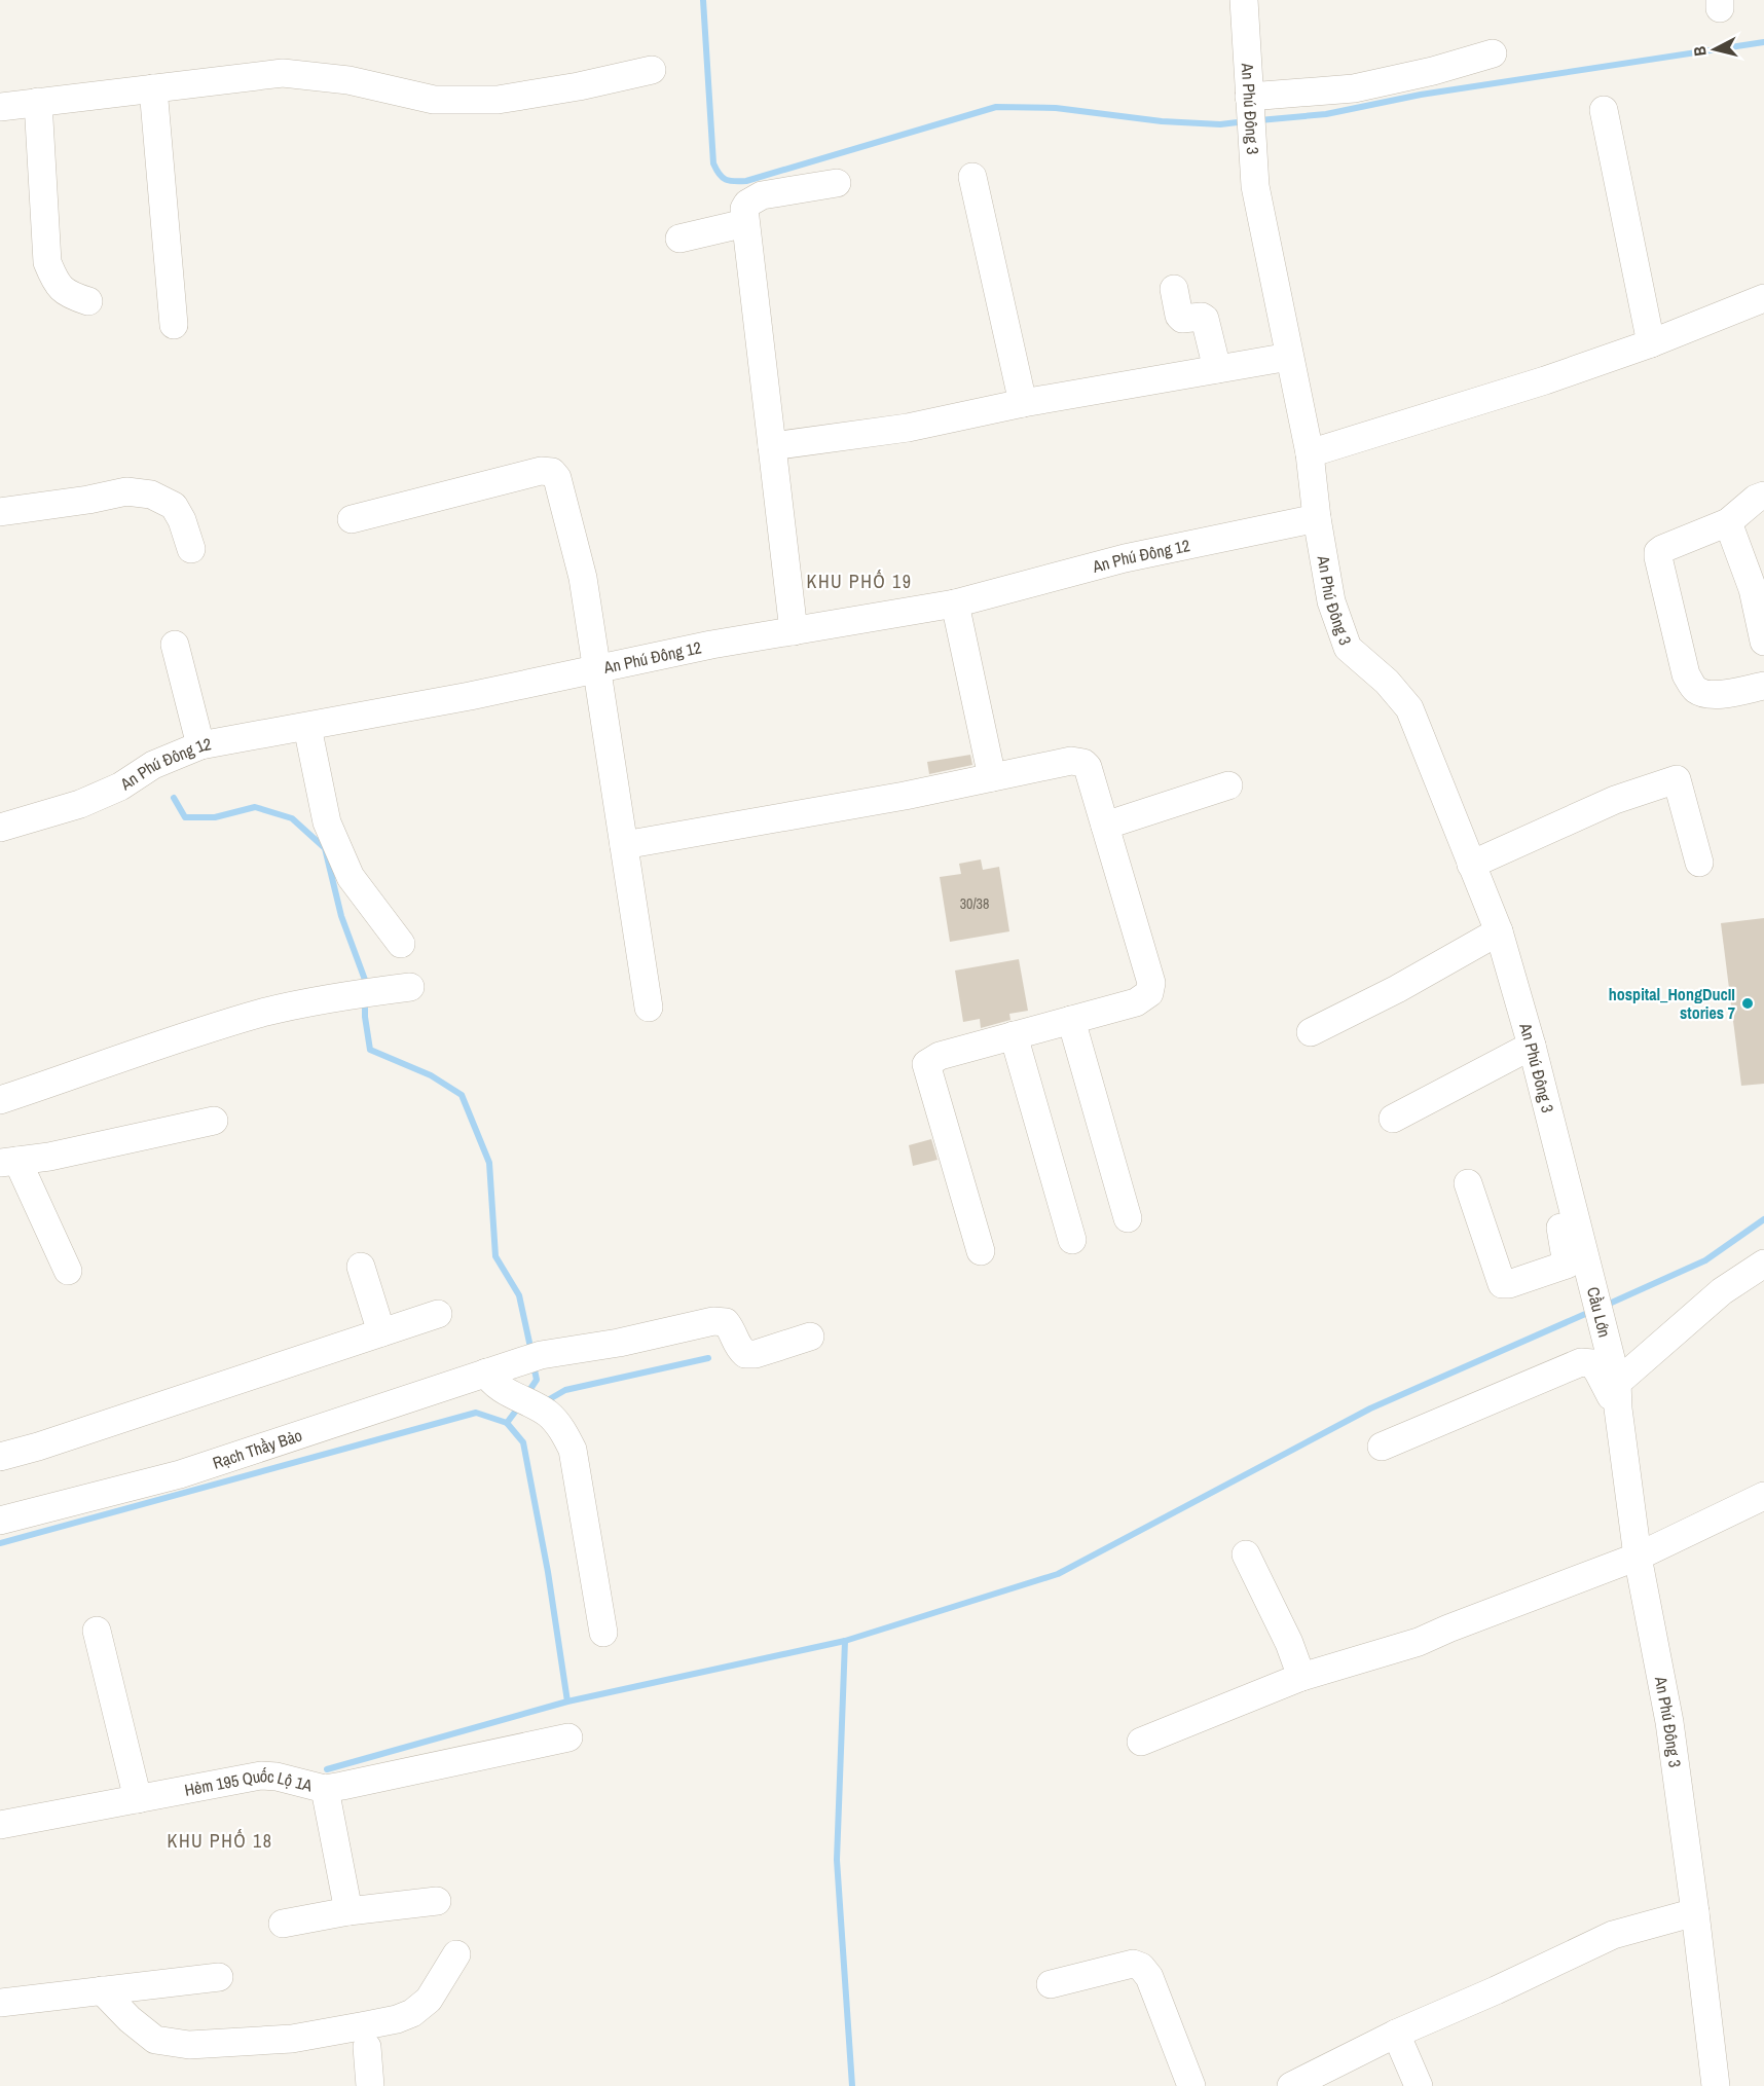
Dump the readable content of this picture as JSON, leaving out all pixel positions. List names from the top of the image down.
{
  "streets": {
    "street": [
      "An Phú Đông 3",
      "An Phú Đông 12",
      "Cầu Lớn",
      "Rạch Thầy Bảo",
      "Hẻm 195 Quốc Lộ 1A"
    ]
  },
  "crossings": [
    ["An Phú Đông 3", "An Phú Đông 12"],
    ["An Phú Đông 3", "Cầu Lớn"]
  ],
  "districts": ["KHU PHỐ 19", "KHU PHỐ 18"],
  "places": ["hospital_HongDucII stories 7"],
  "house_numbers": ["30/38"],
  "north": "left"
}
